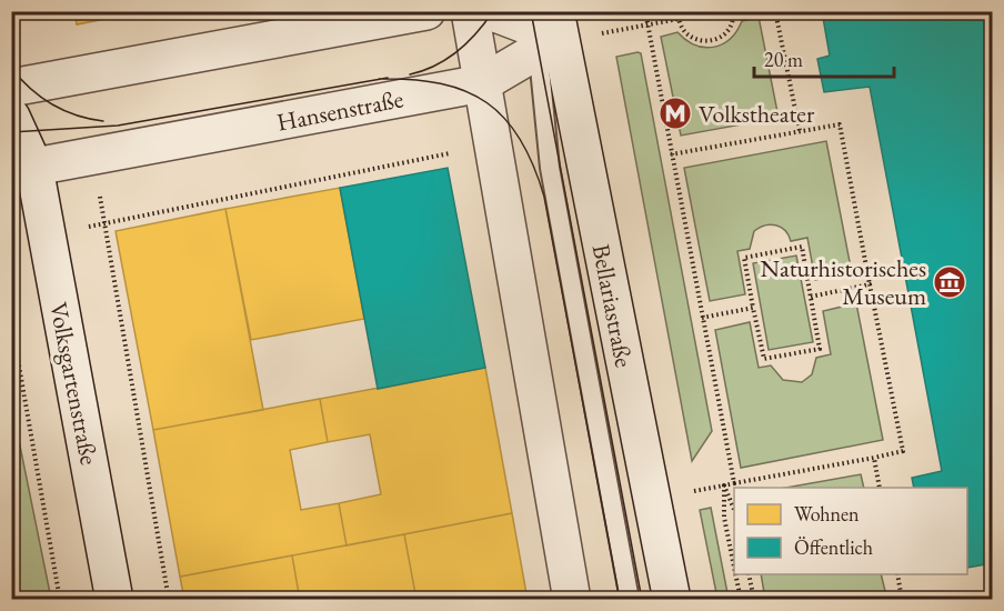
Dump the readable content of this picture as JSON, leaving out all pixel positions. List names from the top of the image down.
{
  "streets": {
    "street": ["Hansenstraße", "Bellariastraße", "Volksgartenstraße"]
  },
  "crossings": [
    ["Hansenstraße", "Bellariastraße"],
    ["Hansenstraße", "Volksgartenstraße"]
  ],
  "places": {
    "metro station": ["Volkstheater"],
    "museum": ["Naturhistorisches Museum"]
  },
  "legend": ["Wohnen", "Öffentlich"],
  "scale_bar": "20 m"
}
